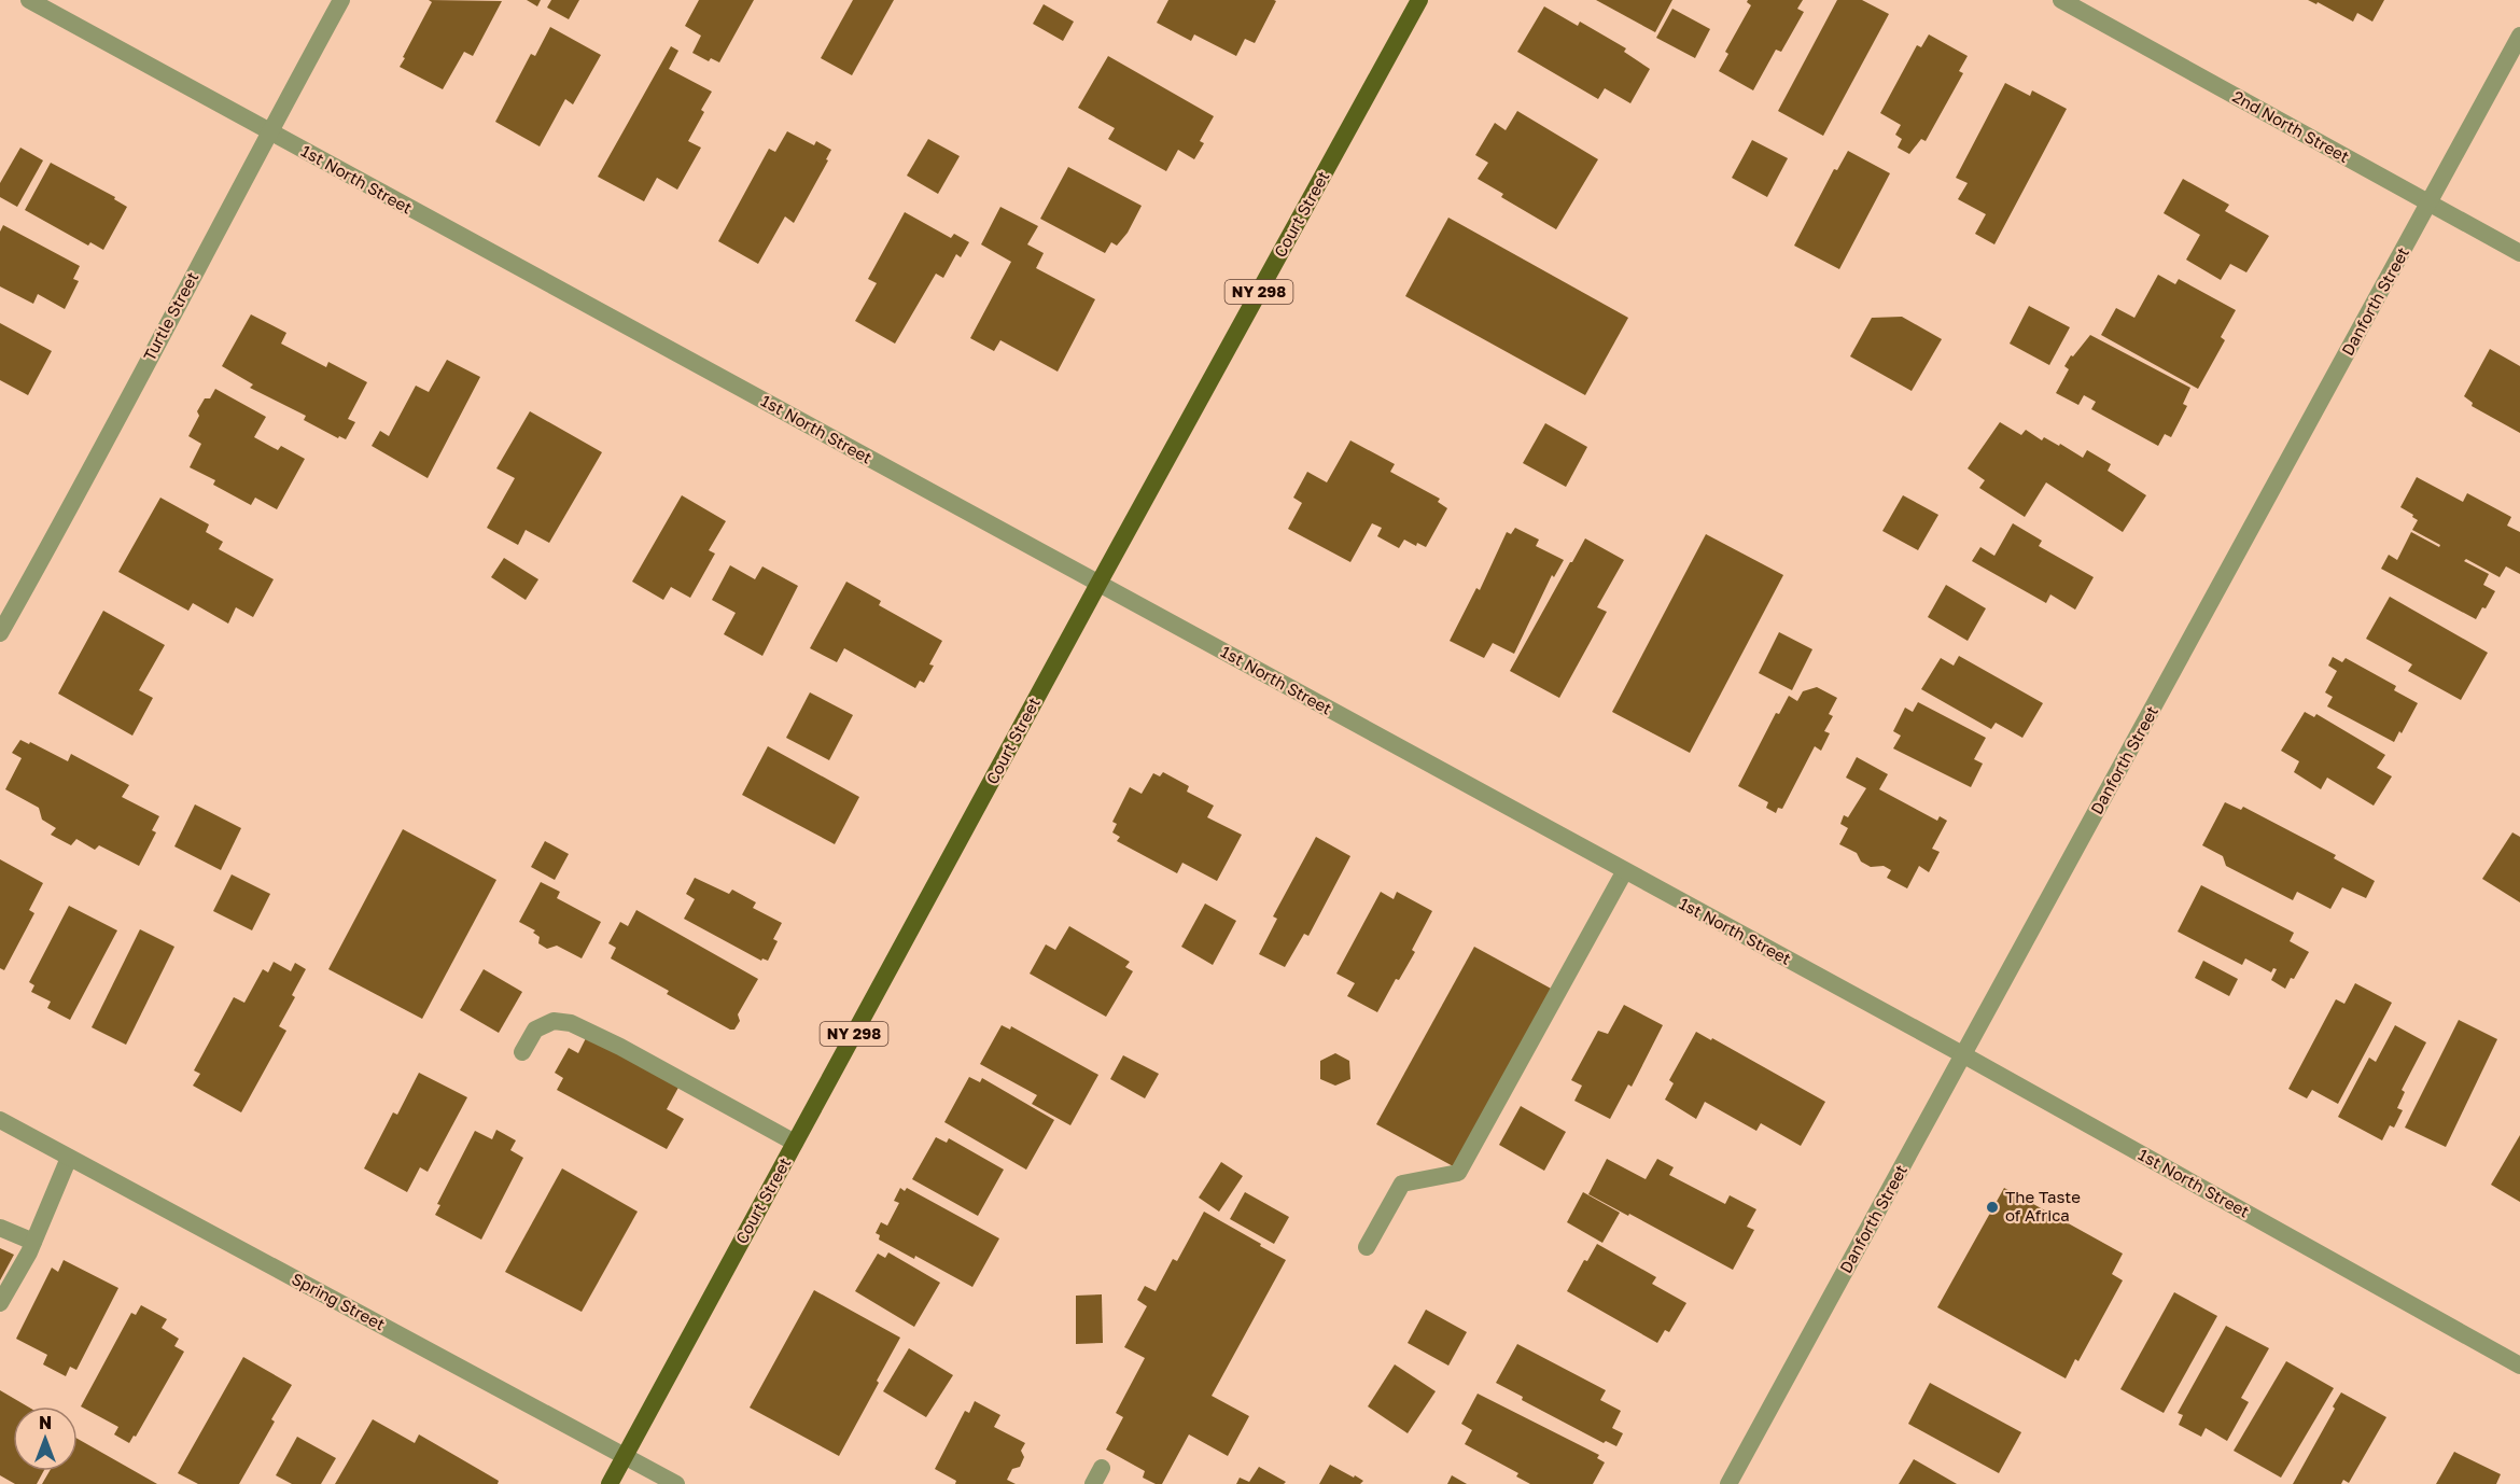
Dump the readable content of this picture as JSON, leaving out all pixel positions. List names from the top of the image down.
{
  "streets": {
    "main road": ["Court Street", "NY 298"],
    "street": [
      "2nd North Street",
      "1st North Street",
      "Danforth Street",
      "Turtle Street",
      "Spring Street"
    ]
  },
  "crossings": [
    ["2nd North Street", "Danforth Street"],
    ["1st North Street", "Court Street"],
    ["1st North Street", "Danforth Street"],
    ["1st North Street", "Turtle Street"],
    ["Court Street", "Spring Street"]
  ],
  "places": ["The Taste of Africa"],
  "north": "top"
}
